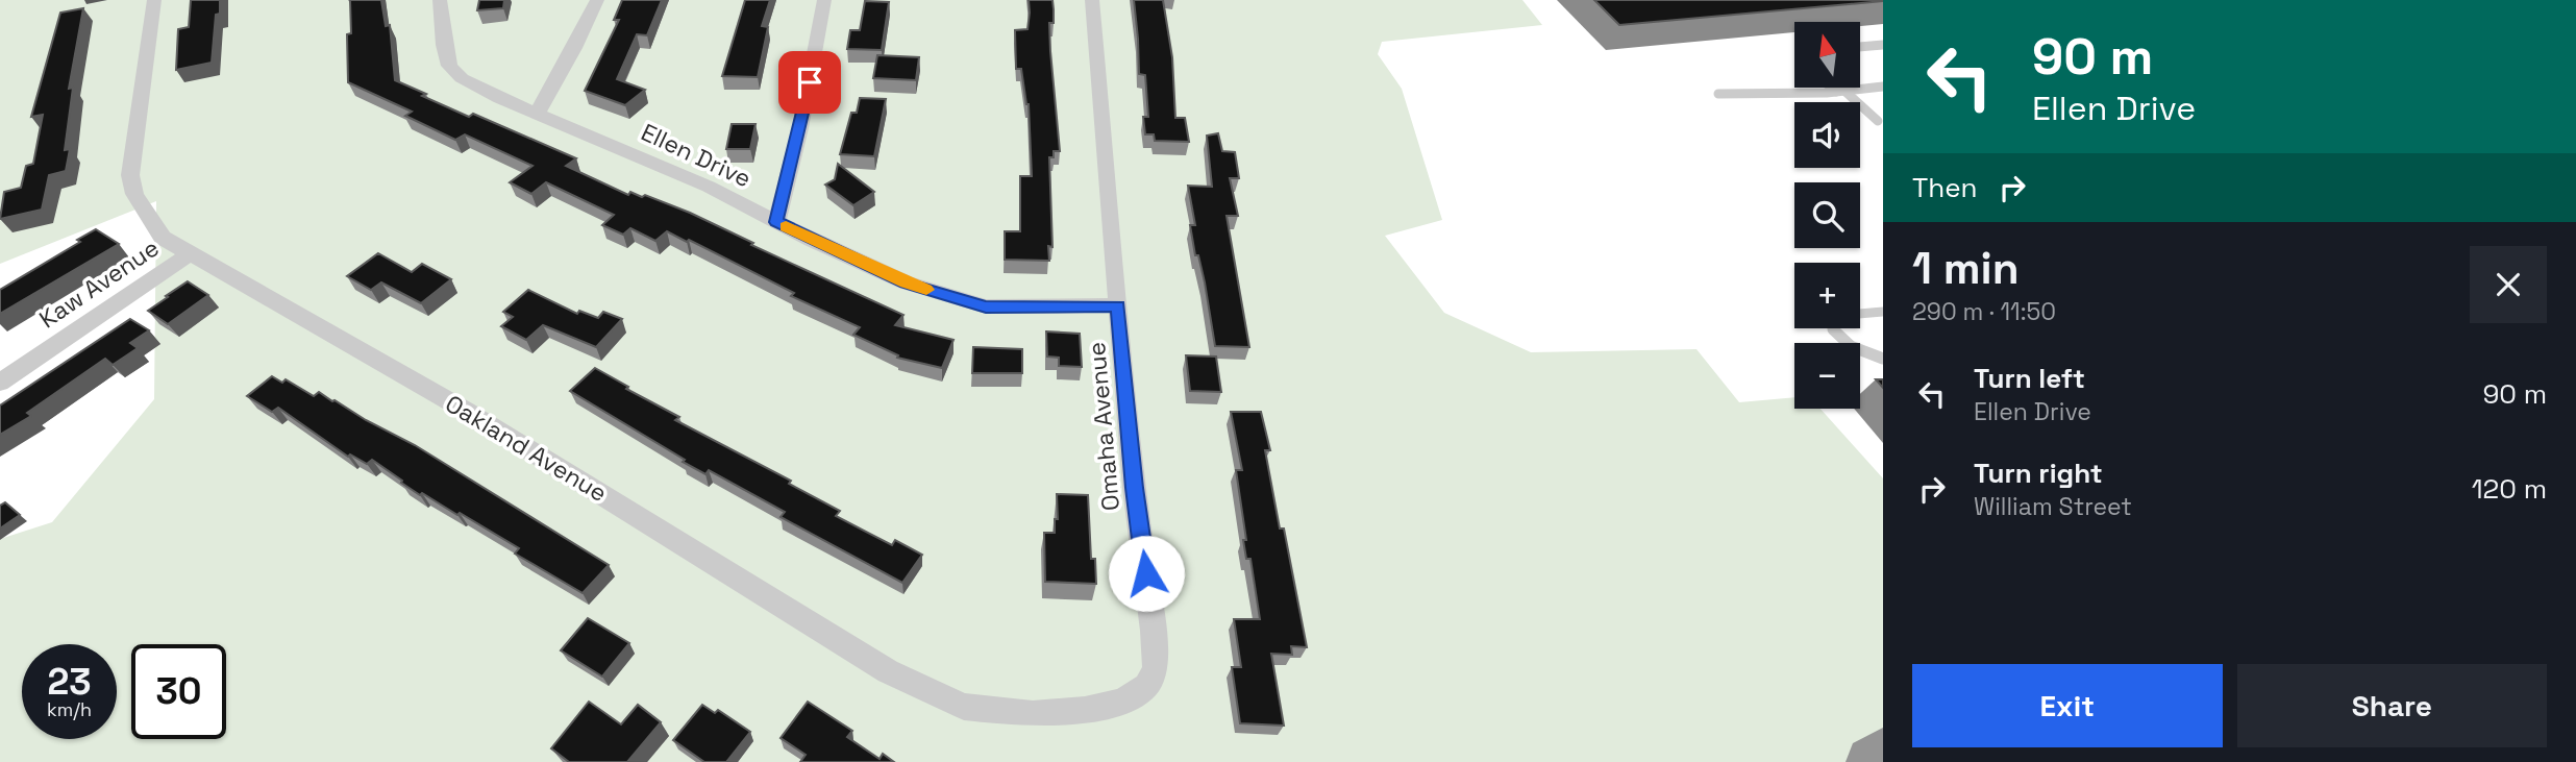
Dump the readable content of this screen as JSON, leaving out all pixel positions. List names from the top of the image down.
{
  "streets": {
    "street": [
      "Ellen Drive",
      "Kaw Avenue",
      "Omaha Avenue",
      "Oakland Avenue"
    ]
  },
  "crossings": [
    ["Ellen Drive", "Omaha Avenue"],
    ["Kaw Avenue", "Oakland Avenue"],
    ["Omaha Avenue", "Oakland Avenue"]
  ],
  "north": "top",
  "page": {
    "turn": ["90 m", "Ellen Drive"],
    "map_buttons": ["+", "−"],
    "then": "Then",
    "heading": ["1 min", "290 m · 11:50"],
    "list": [
      {
        "name": "Turn left",
        "note": "Ellen Drive",
        "value": "90 m"
      },
      {
        "name": "Turn right",
        "note": "William Street",
        "value": "120 m"
      }
    ],
    "speed": "23 km/h",
    "limit": "30",
    "buttons": ["Exit", "Share"]
  }
}
